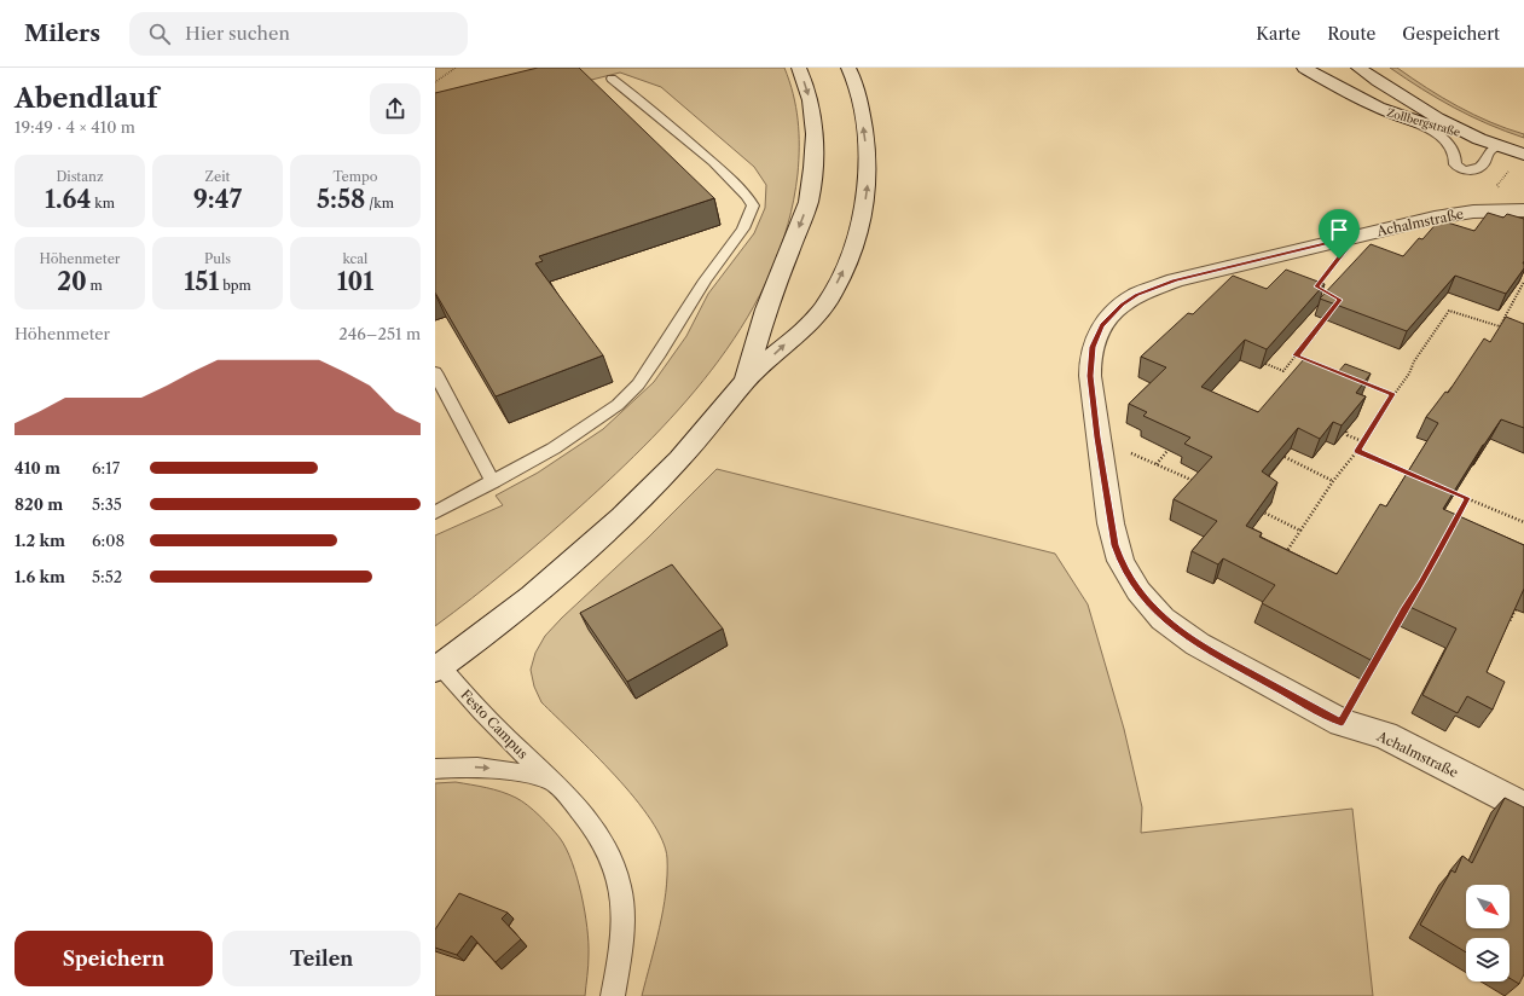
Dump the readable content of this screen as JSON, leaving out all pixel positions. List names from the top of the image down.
{
  "streets": {
    "main road": ["Zollbergstraße", "Achalmstraße"],
    "lane": ["Festo Campus"]
  },
  "north": "bottom right",
  "page": {
    "header": "Milers",
    "search": "Hier suchen",
    "nav": ["Karte", "Route", "Gespeichert"],
    "heading": ["Abendlauf", "19:49 · 4 × 410 m"],
    "stats": [
      ["Distanz", "1.64 km"],
      ["Zeit", "9:47"],
      ["Tempo", "5:58 /km"],
      ["Höhenmeter", "20 m"],
      ["Puls", "151 bpm"],
      ["kcal", "101"]
    ],
    "chart": ["Höhenmeter", "246–251 m"],
    "list": [
      {
        "name": "410 m",
        "note": "6:17"
      },
      {
        "name": "820 m",
        "note": "5:35"
      },
      {
        "name": "1.2 km",
        "note": "6:08"
      },
      {
        "name": "1.6 km",
        "note": "5:52"
      }
    ],
    "buttons": ["Speichern", "Teilen"]
  }
}
